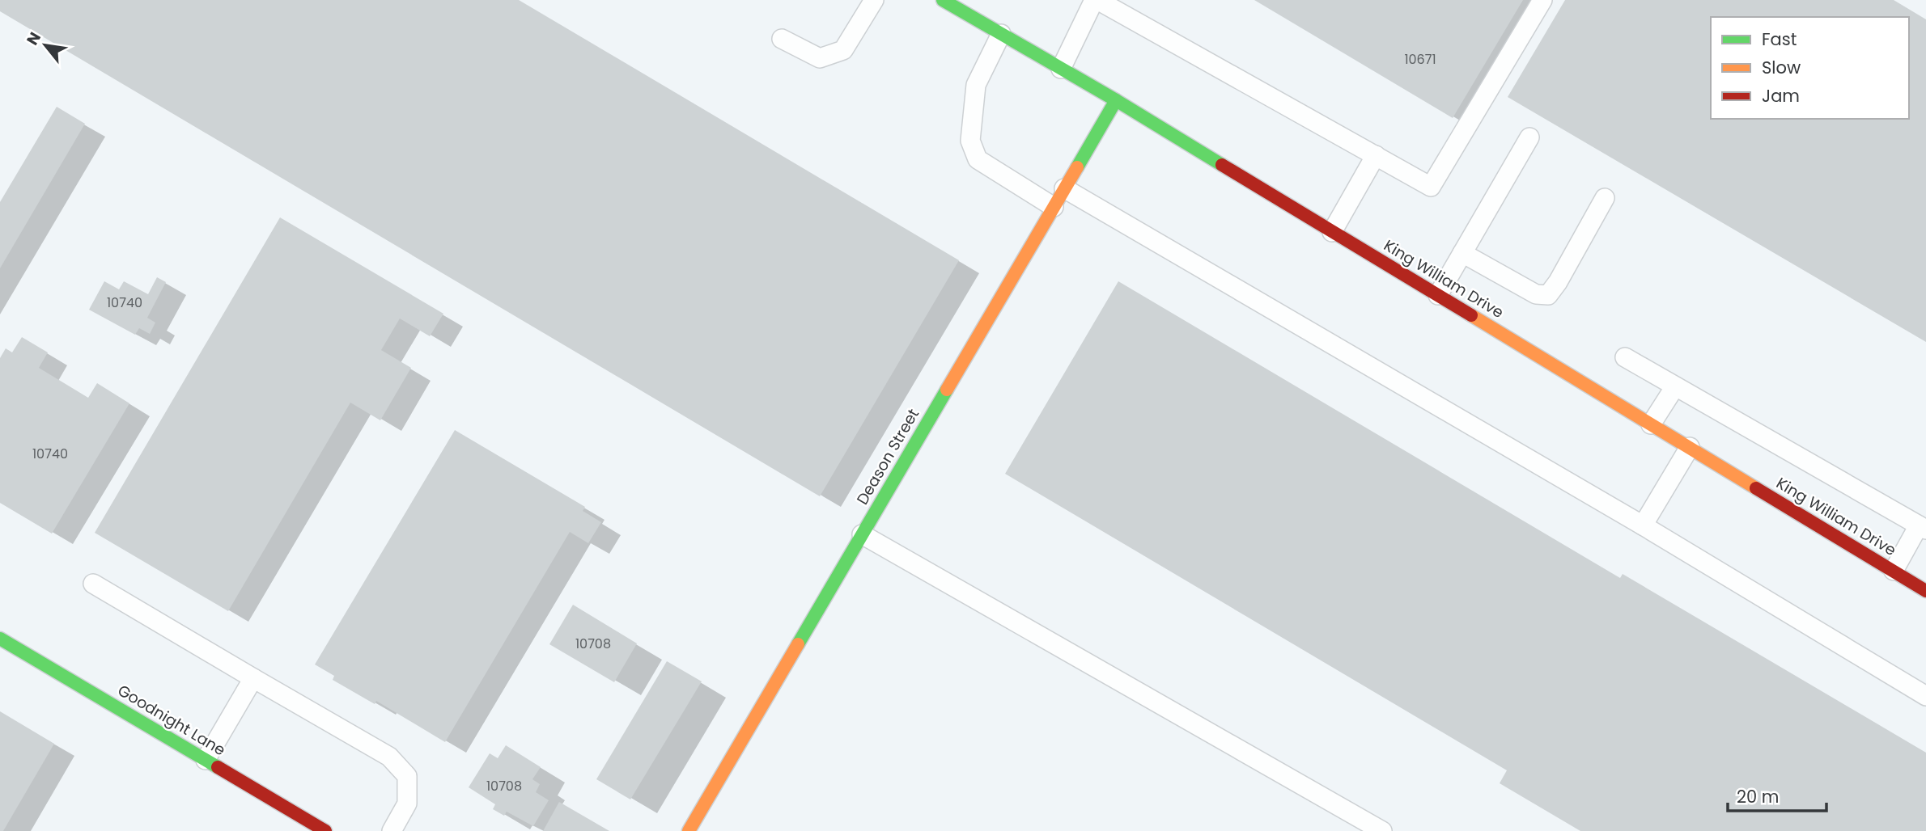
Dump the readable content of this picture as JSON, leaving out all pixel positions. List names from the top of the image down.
{
  "streets": {
    "street": ["King William Drive", "Deason Street", "Goodnight Lane"]
  },
  "crossings": [
    ["King William Drive", "Deason Street"]
  ],
  "house_numbers": [
    "10671",
    "10740",
    "10740",
    "10708",
    "10708"
  ],
  "legend": ["Fast", "Slow", "Jam"],
  "scale_bar": "20 m",
  "north": "top left"
}
